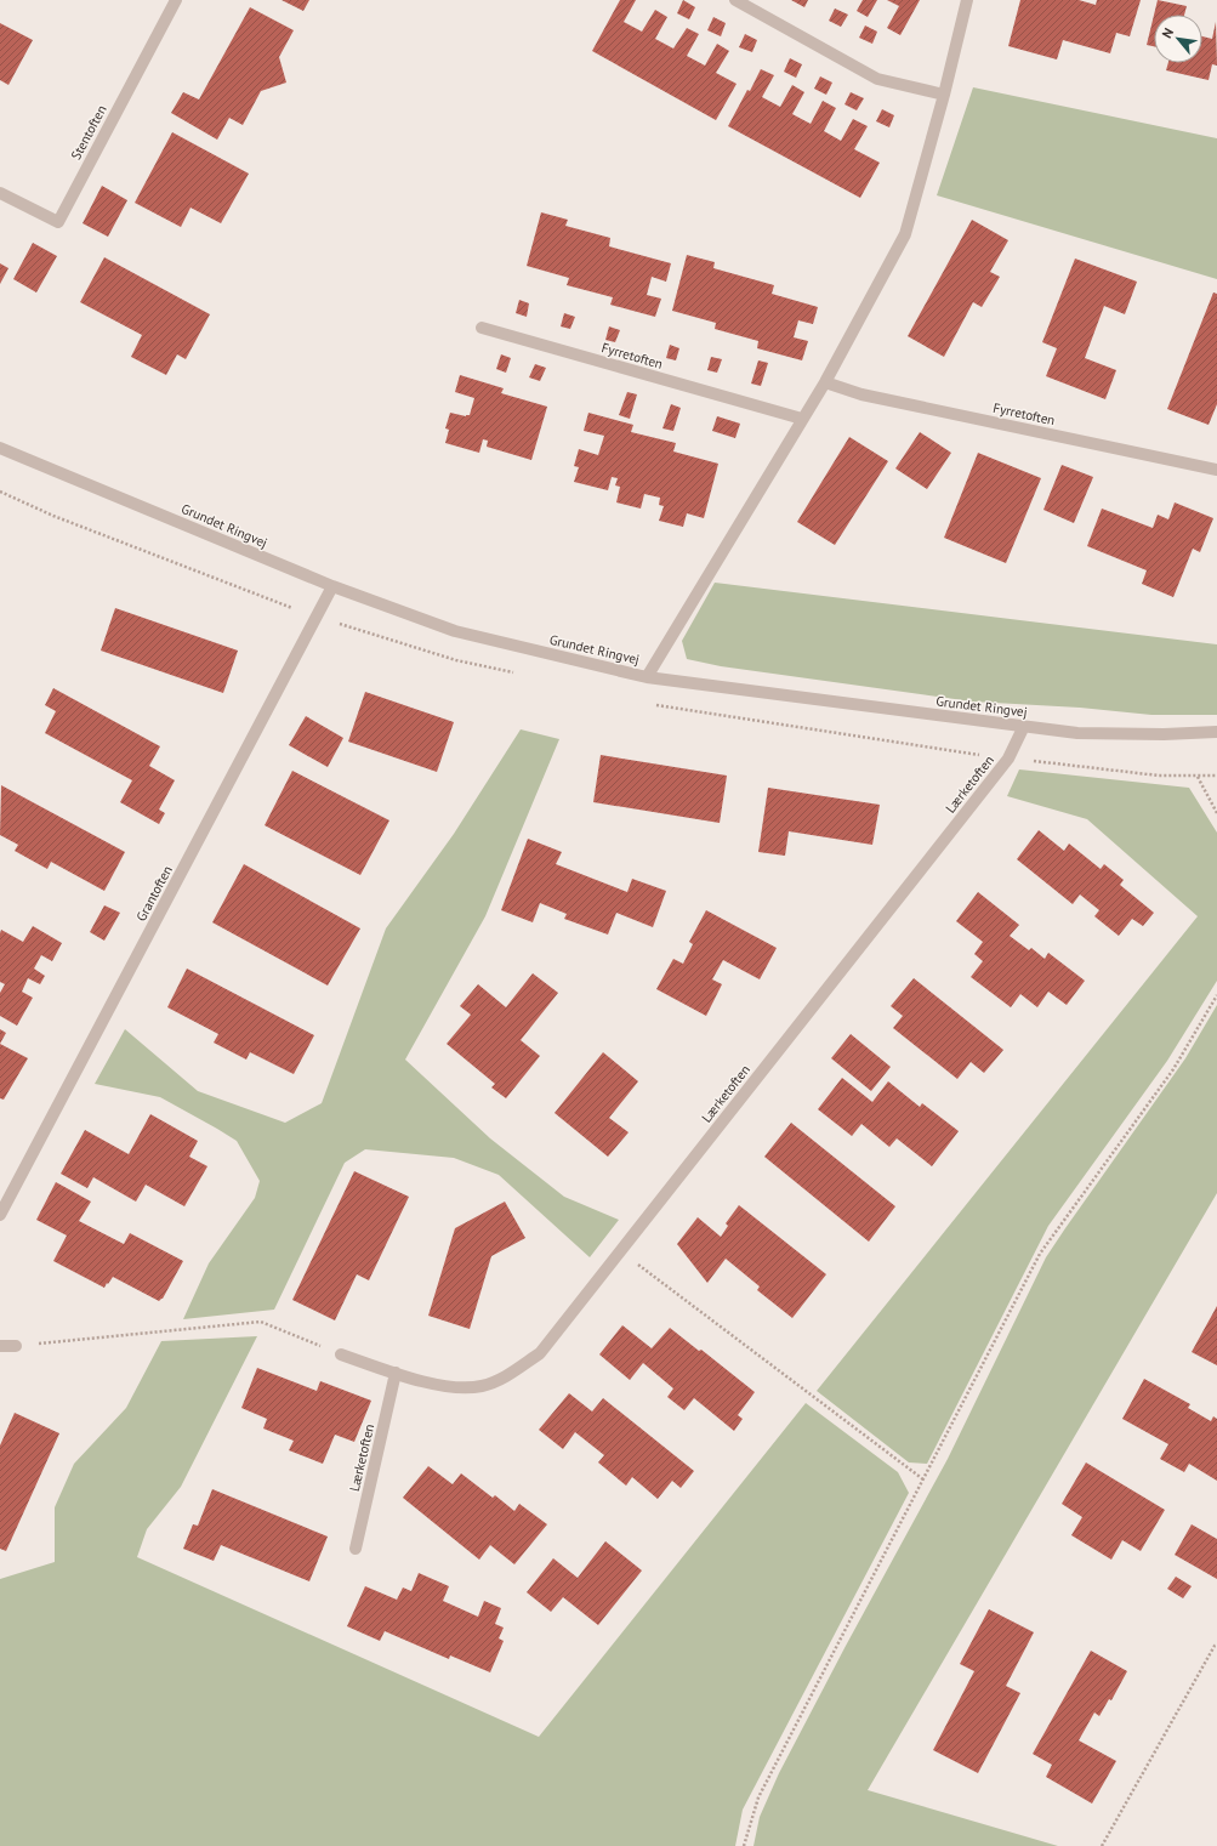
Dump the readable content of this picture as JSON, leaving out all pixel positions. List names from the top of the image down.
{
  "streets": {
    "street": [
      "Stentoften",
      "Fyrretoften",
      "Grundet Ringvej",
      "Lærketoften",
      "Grantoften"
    ]
  },
  "crossings": [
    ["Grundet Ringvej", "Lærketoften"],
    ["Grundet Ringvej", "Grantoften"]
  ],
  "north": "top left"
}
